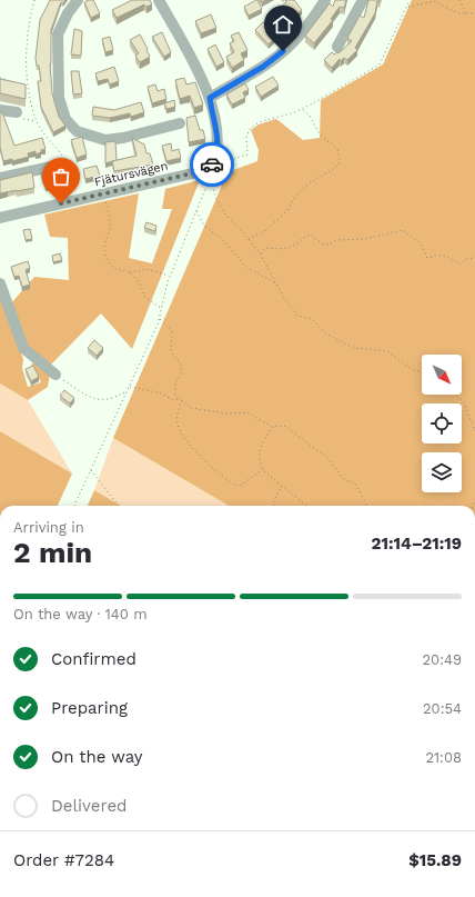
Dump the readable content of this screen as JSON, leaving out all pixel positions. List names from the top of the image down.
{
  "streets": {
    "street": ["Fjätursvägen"]
  },
  "north": "bottom right",
  "page": {
    "heading": ["2 min", "Arriving in", "21:14–21:19"],
    "panel": ["Order #7284", "$15.89"],
    "bar": "On the way · 140 m",
    "list": [
      ["Confirmed", "20:49"],
      ["Preparing", "20:54"],
      ["On the way", "21:08"],
      "Delivered"
    ]
  }
}
